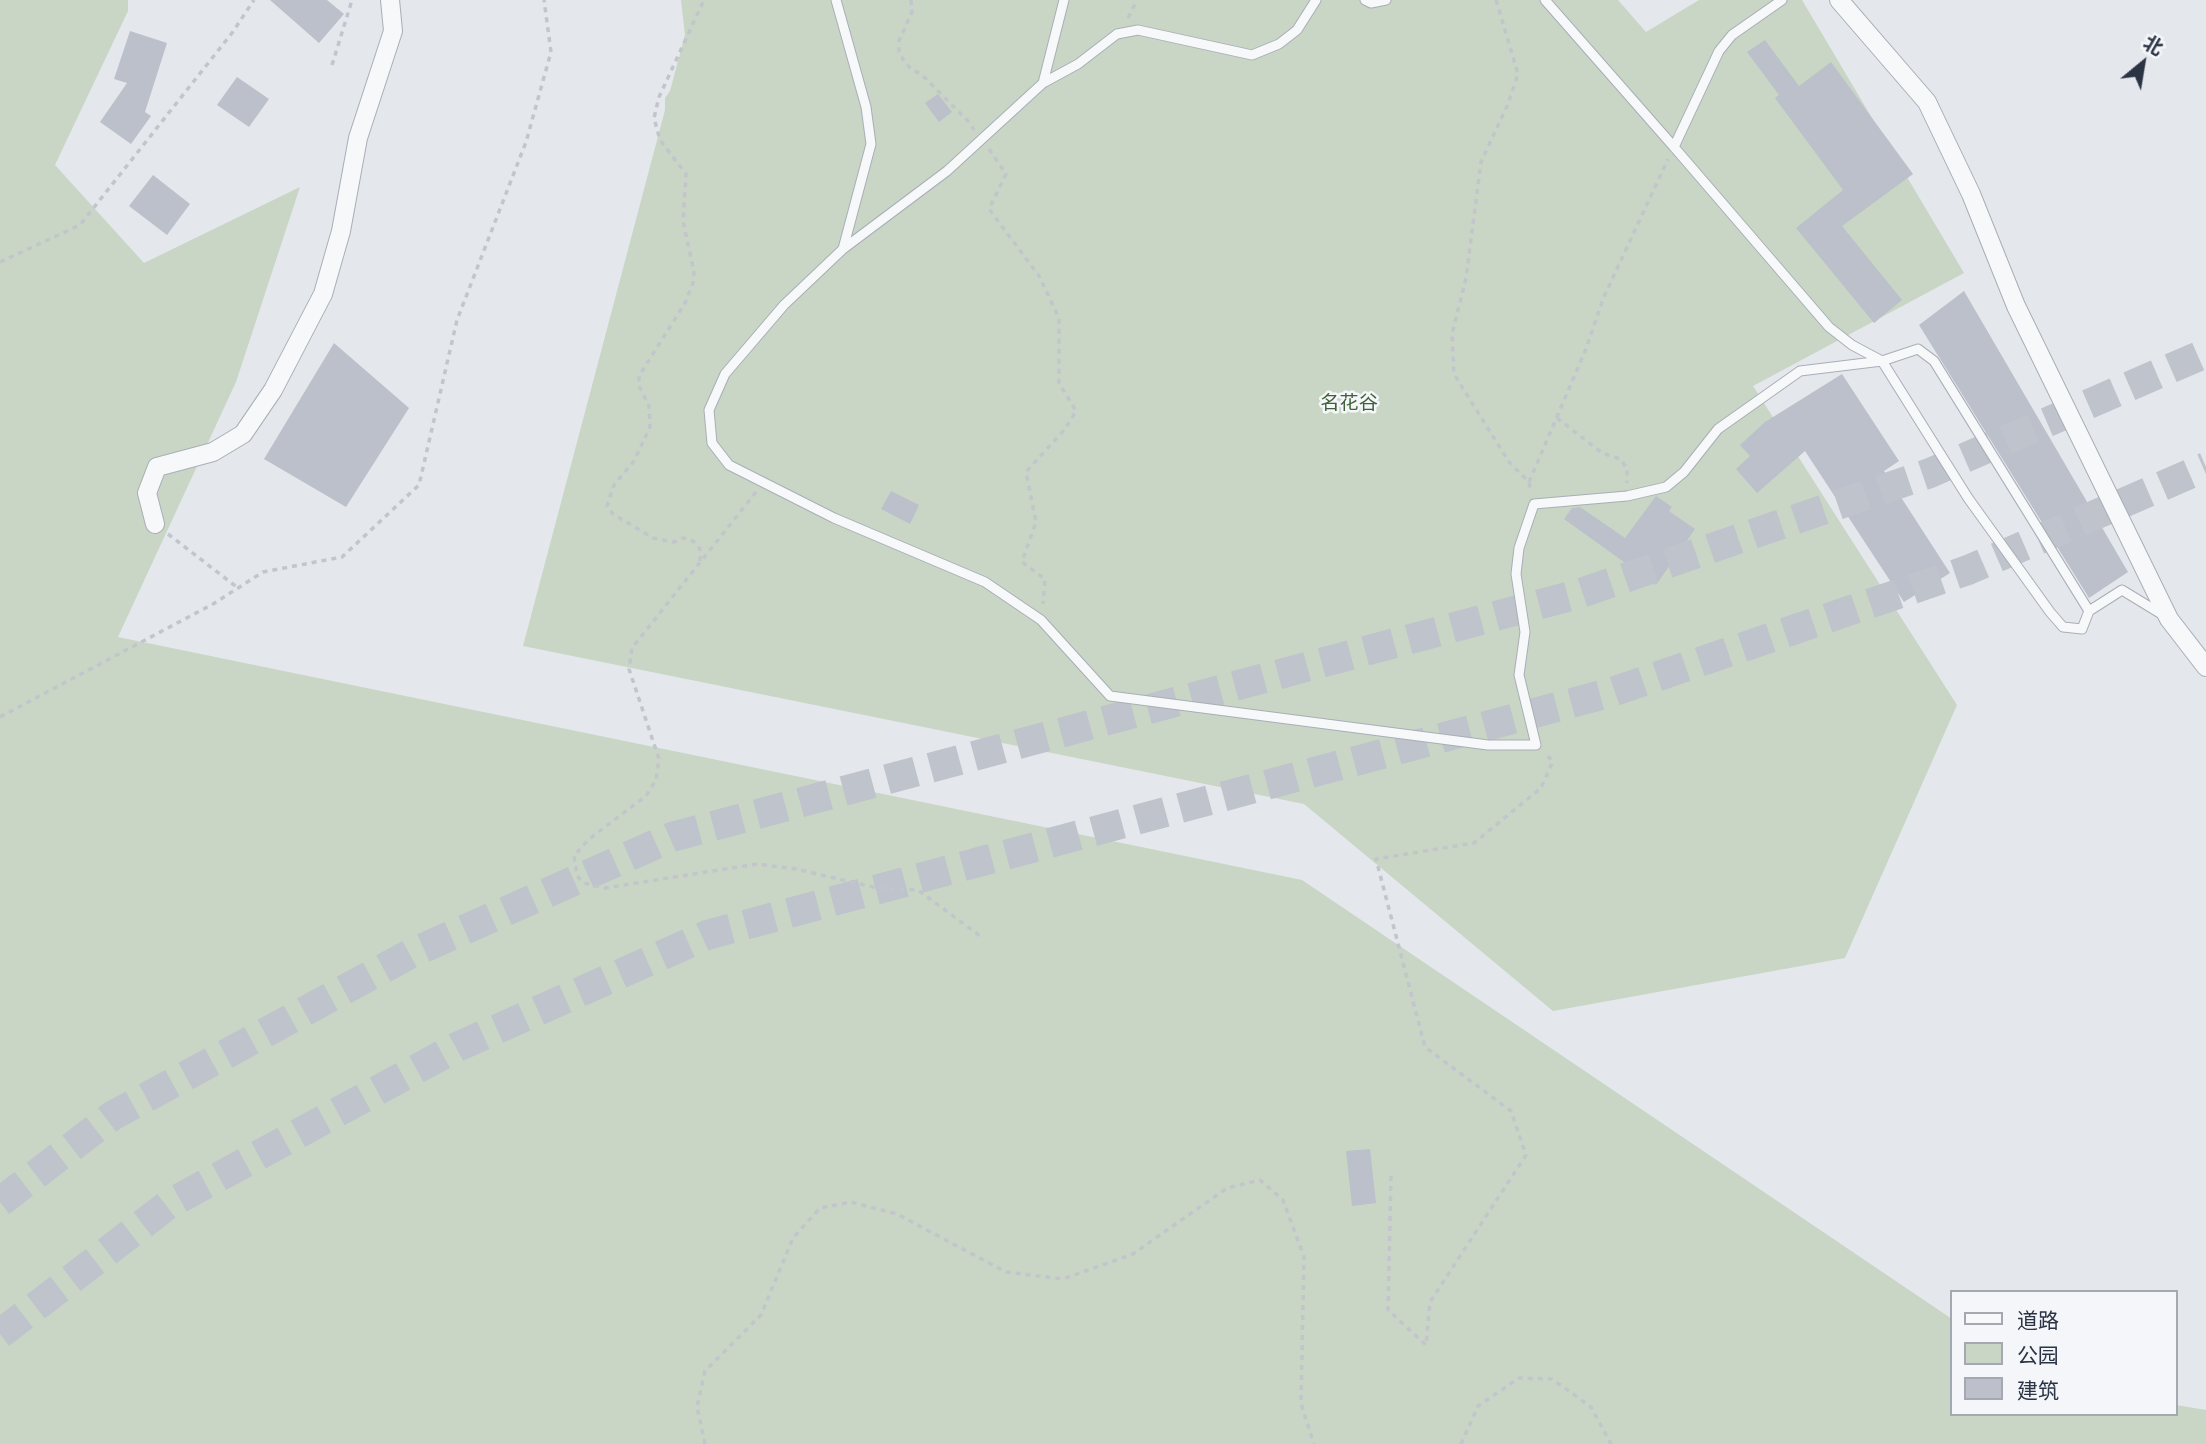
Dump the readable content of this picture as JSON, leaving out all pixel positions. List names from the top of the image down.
{
  "parks": ["名花谷"],
  "legend": ["道路", "公园", "建筑"],
  "north": "top right"
}
